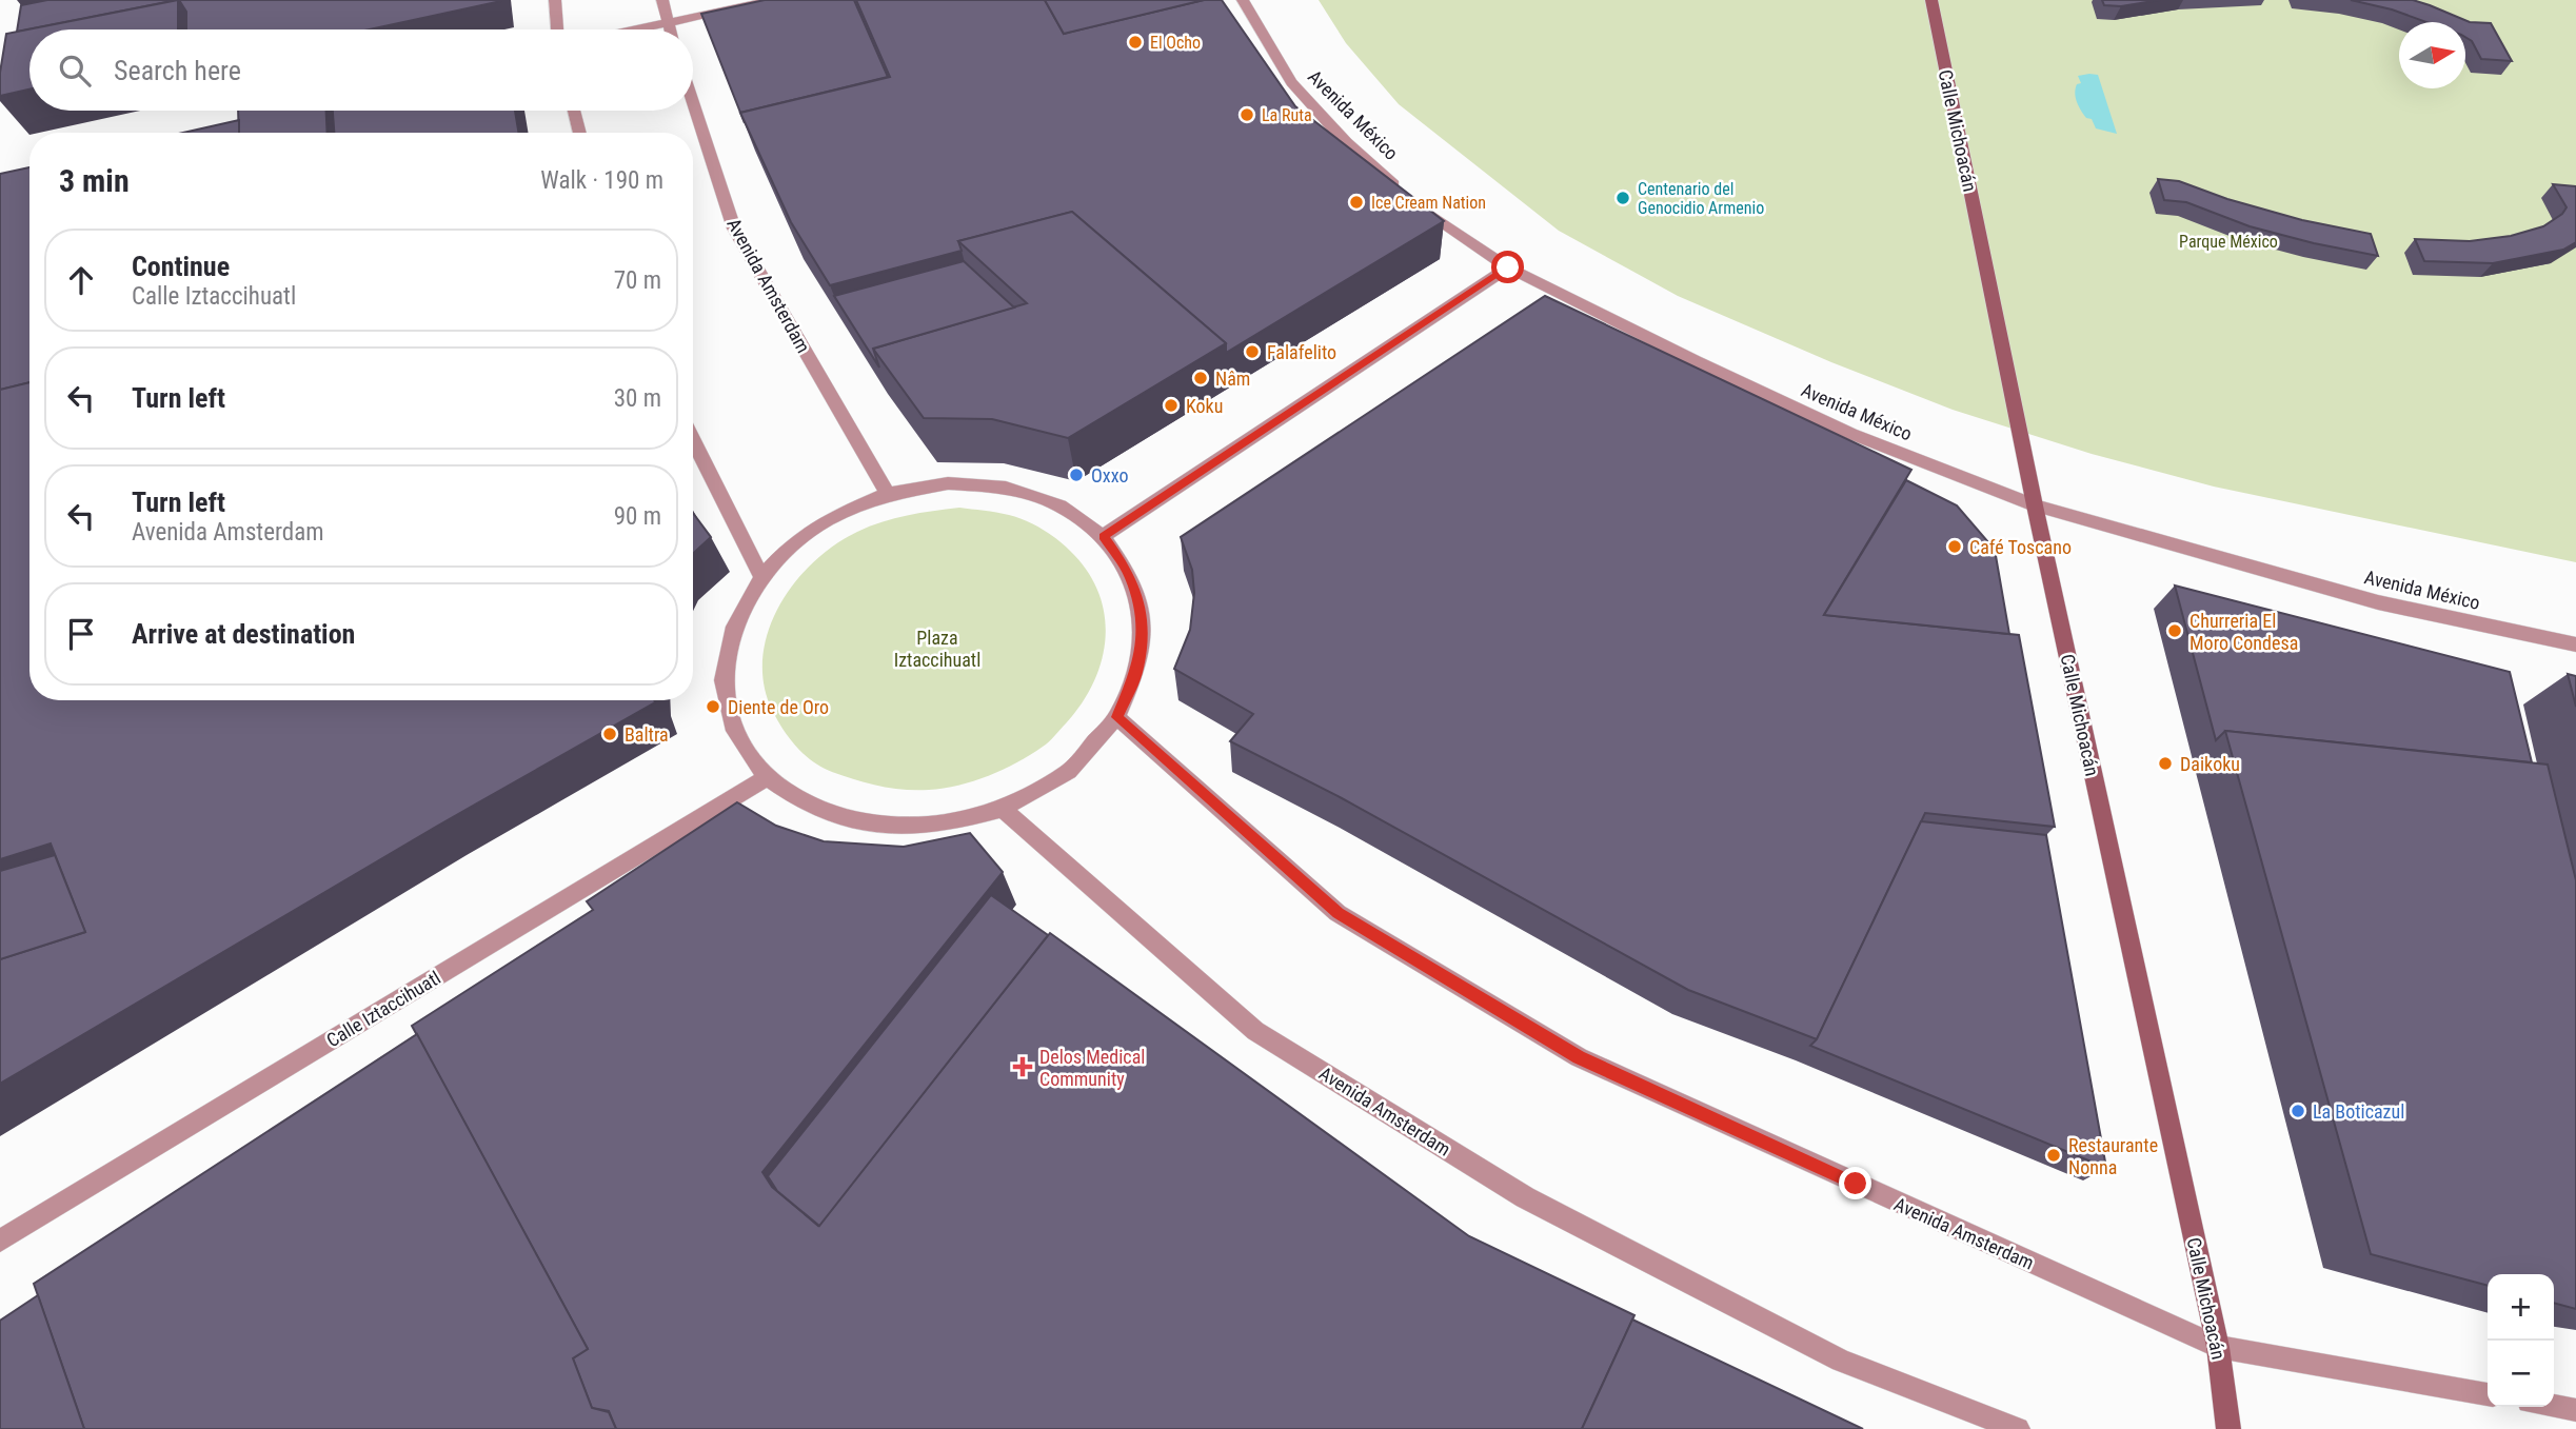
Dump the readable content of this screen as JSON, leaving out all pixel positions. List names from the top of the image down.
{
  "streets": {
    "street": [
      "Avenida México",
      "Calle Michoacán",
      "Avenida Amsterdam",
      "Calle Iztaccihuatl"
    ]
  },
  "crossings": [
    ["Avenida México", "Calle Michoacán"],
    ["Calle Michoacán", "Avenida Amsterdam"]
  ],
  "parks": ["Parque México", "Plaza Iztaccihuatl"],
  "places": {
    "other": [
      "El Ocho",
      "La Ruta",
      "Centenario del Genocidio Armenio",
      "Ice Cream Nation",
      "Falafelito",
      "Nâm",
      "Koku",
      "Oxxo",
      "Café Toscano",
      "Churreria El Moro Condesa",
      "Diente de Oro",
      "Baltra",
      "Daikoku",
      "La Boticazul",
      "Restaurante Nonna"
    ],
    "health": ["Delos Medical Community"]
  },
  "north": "right",
  "page": {
    "search": "Search here",
    "heading": ["3 min", "Walk · 190 m"],
    "list": [
      ["Continue", "Calle Iztaccihuatl", "70 m"],
      ["Turn left", "30 m"],
      ["Turn left", "Avenida Amsterdam", "90 m"],
      "Arrive at destination"
    ],
    "map_buttons": ["+", "−"]
  }
}
